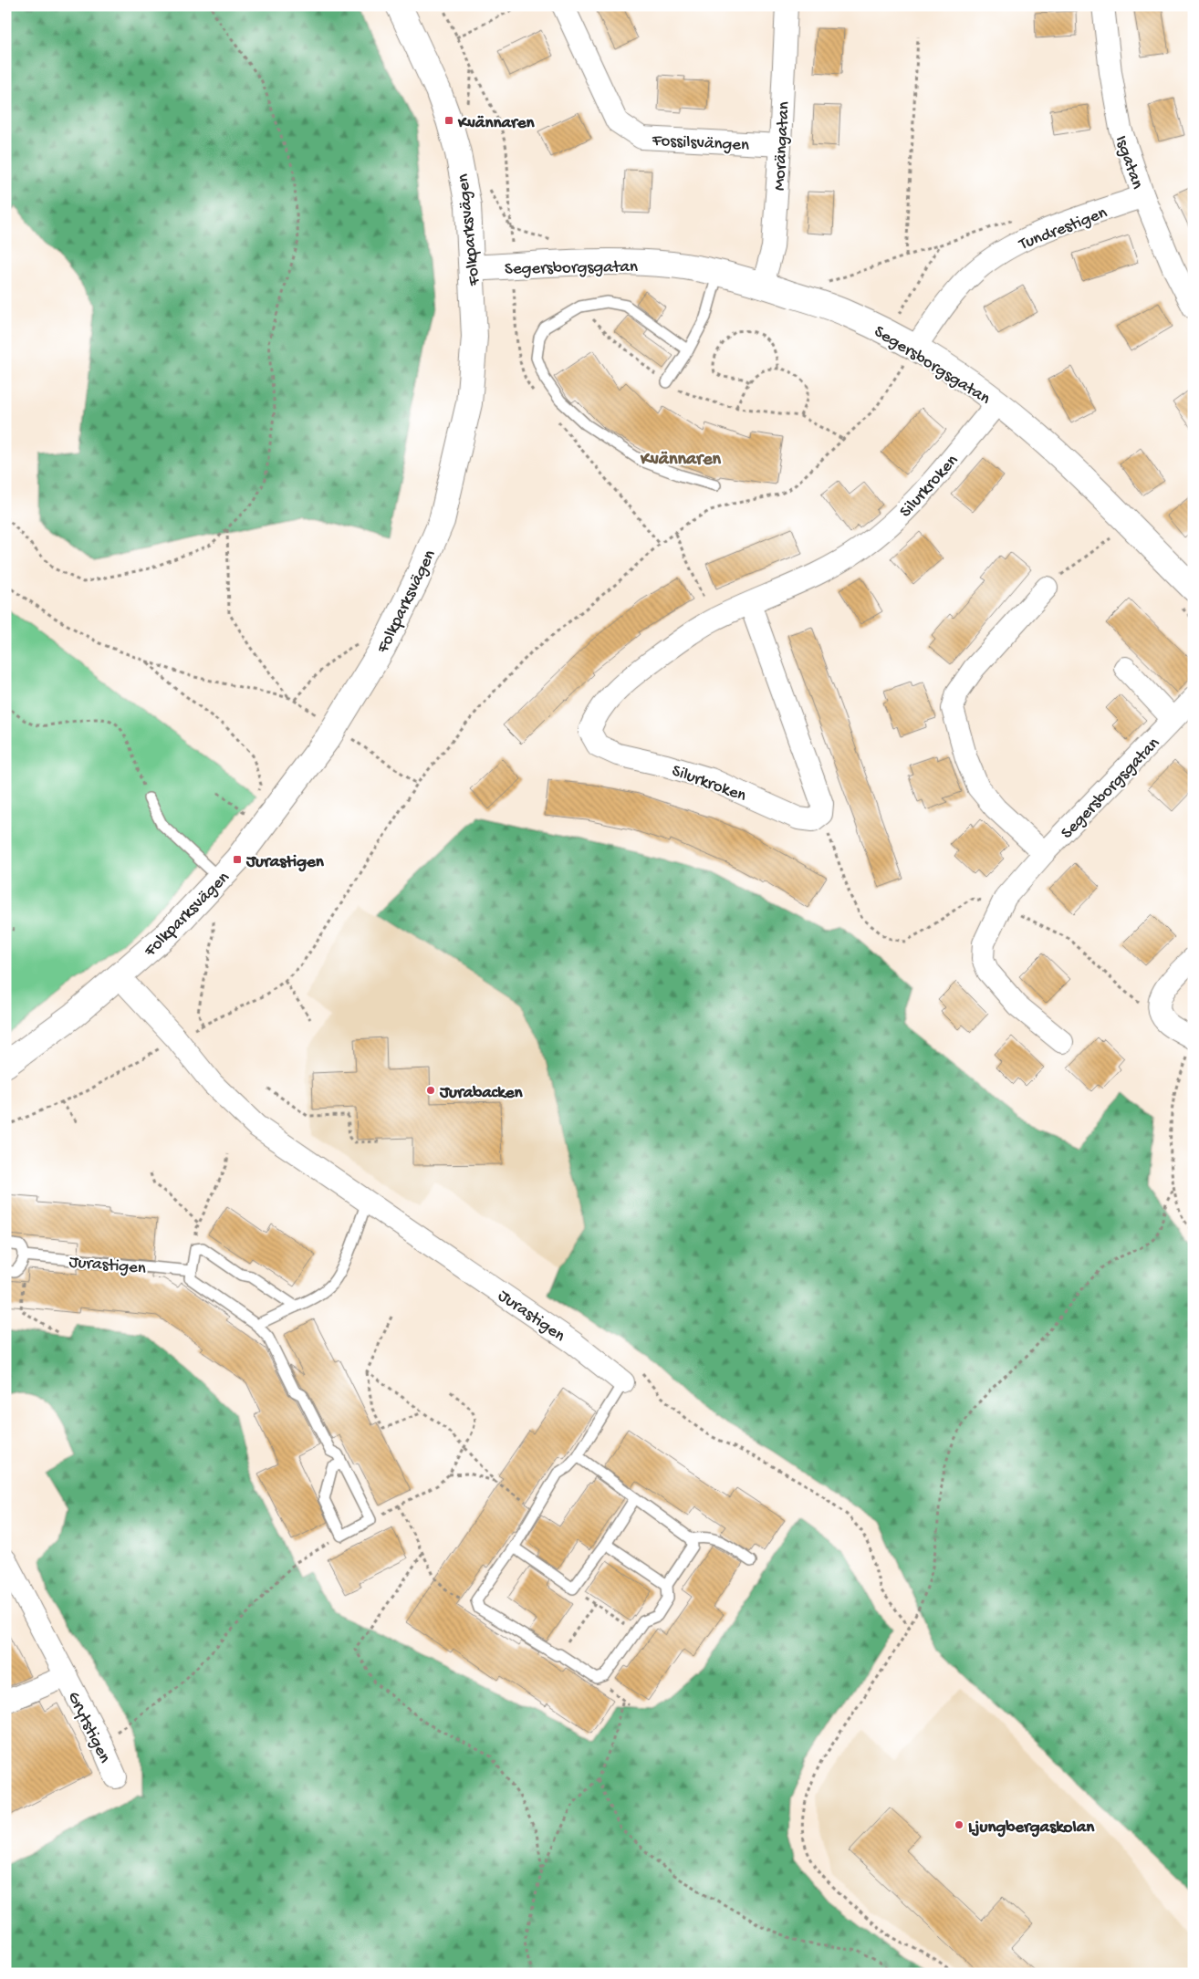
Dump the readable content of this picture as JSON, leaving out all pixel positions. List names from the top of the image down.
{
  "streets": {
    "main road": ["Folkparksvägen", "Segersborgsgatan"],
    "street": [
      "Fossilsvängen",
      "Morängatan",
      "Isgatan",
      "Tundrestigen",
      "Silurkroken",
      "Jurastigen",
      "Grytstigen"
    ]
  },
  "crossings": [
    ["Fossilsvängen", "Morängatan"],
    ["Morängatan", "Segersborgsgatan"],
    ["Isgatan", "Tundrestigen"],
    ["Tundrestigen", "Segersborgsgatan"],
    ["Folkparksvägen", "Segersborgsgatan"],
    ["Folkparksvägen", "Jurastigen"],
    ["Segersborgsgatan", "Silurkroken"]
  ],
  "districts": ["Kvännaren"],
  "places": {
    "transit": ["Kvännaren", "Jurastigen"],
    "other": ["Jurabacken", "Ljungbergaskolan"]
  }
}
